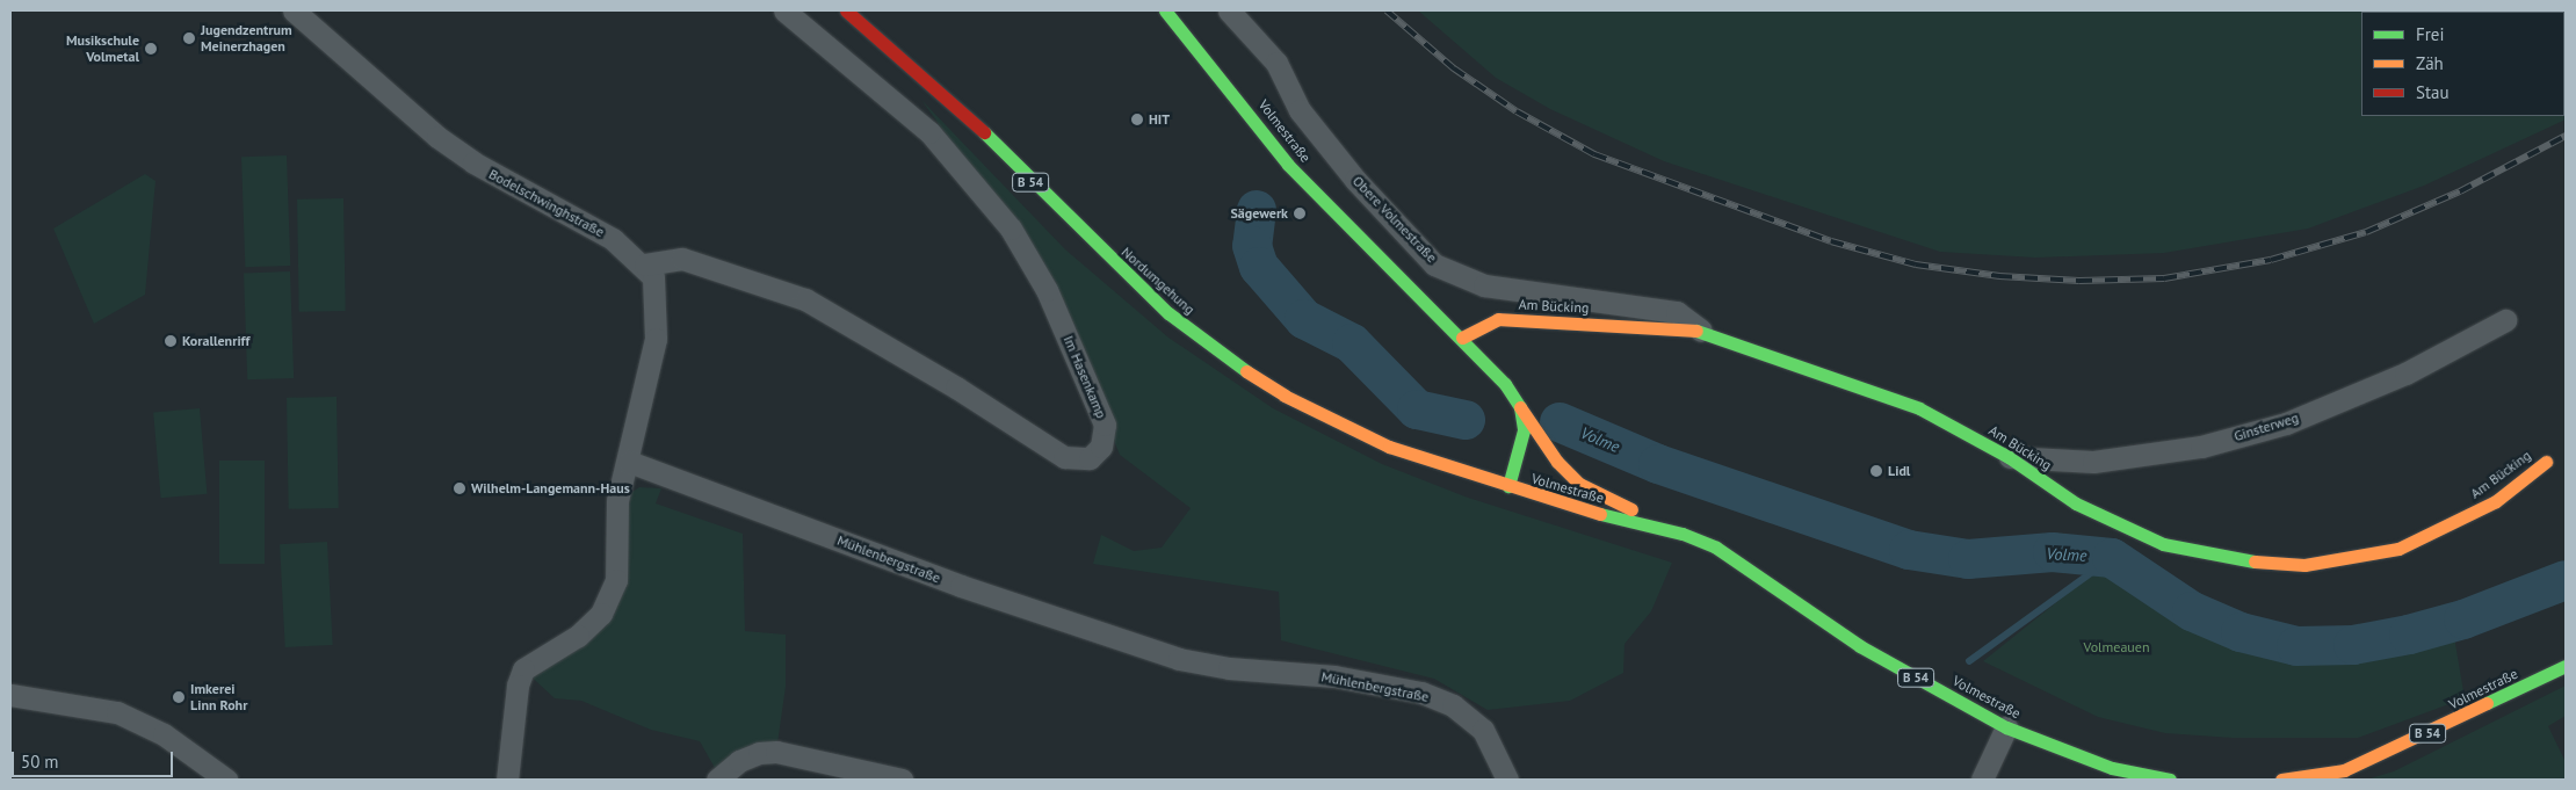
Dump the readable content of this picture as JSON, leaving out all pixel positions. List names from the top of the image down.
{
  "streets": {
    "main road": [
      "Volmestraße",
      "B 54",
      "Nordumgehung",
      "Am Bücking"
    ],
    "street": [
      "Bodelschwinghstraße",
      "Obere Volmestraße",
      "Im Hasenkamp",
      "Ginsterweg",
      "Mühlenbergstraße"
    ]
  },
  "crossings": [
    ["Volmestraße", "Nordumgehung"],
    ["Volmestraße", "Am Bücking"],
    ["Bodelschwinghstraße", "Im Hasenkamp"],
    ["Obere Volmestraße", "Am Bücking"],
    ["Am Bücking", "Ginsterweg"]
  ],
  "water": ["Volme"],
  "parks": ["Volmeauen"],
  "places": [
    "Jugendzentrum Meinerzhagen",
    "Musikschule Volmetal",
    "HIT",
    "Sägewerk",
    "Korallenriff",
    "Lidl",
    "Wilhelm-Langemann-Haus",
    "Imkerei Linn Rohr"
  ],
  "legend": ["Frei", "Zäh", "Stau"],
  "scale_bar": "50 m"
}
